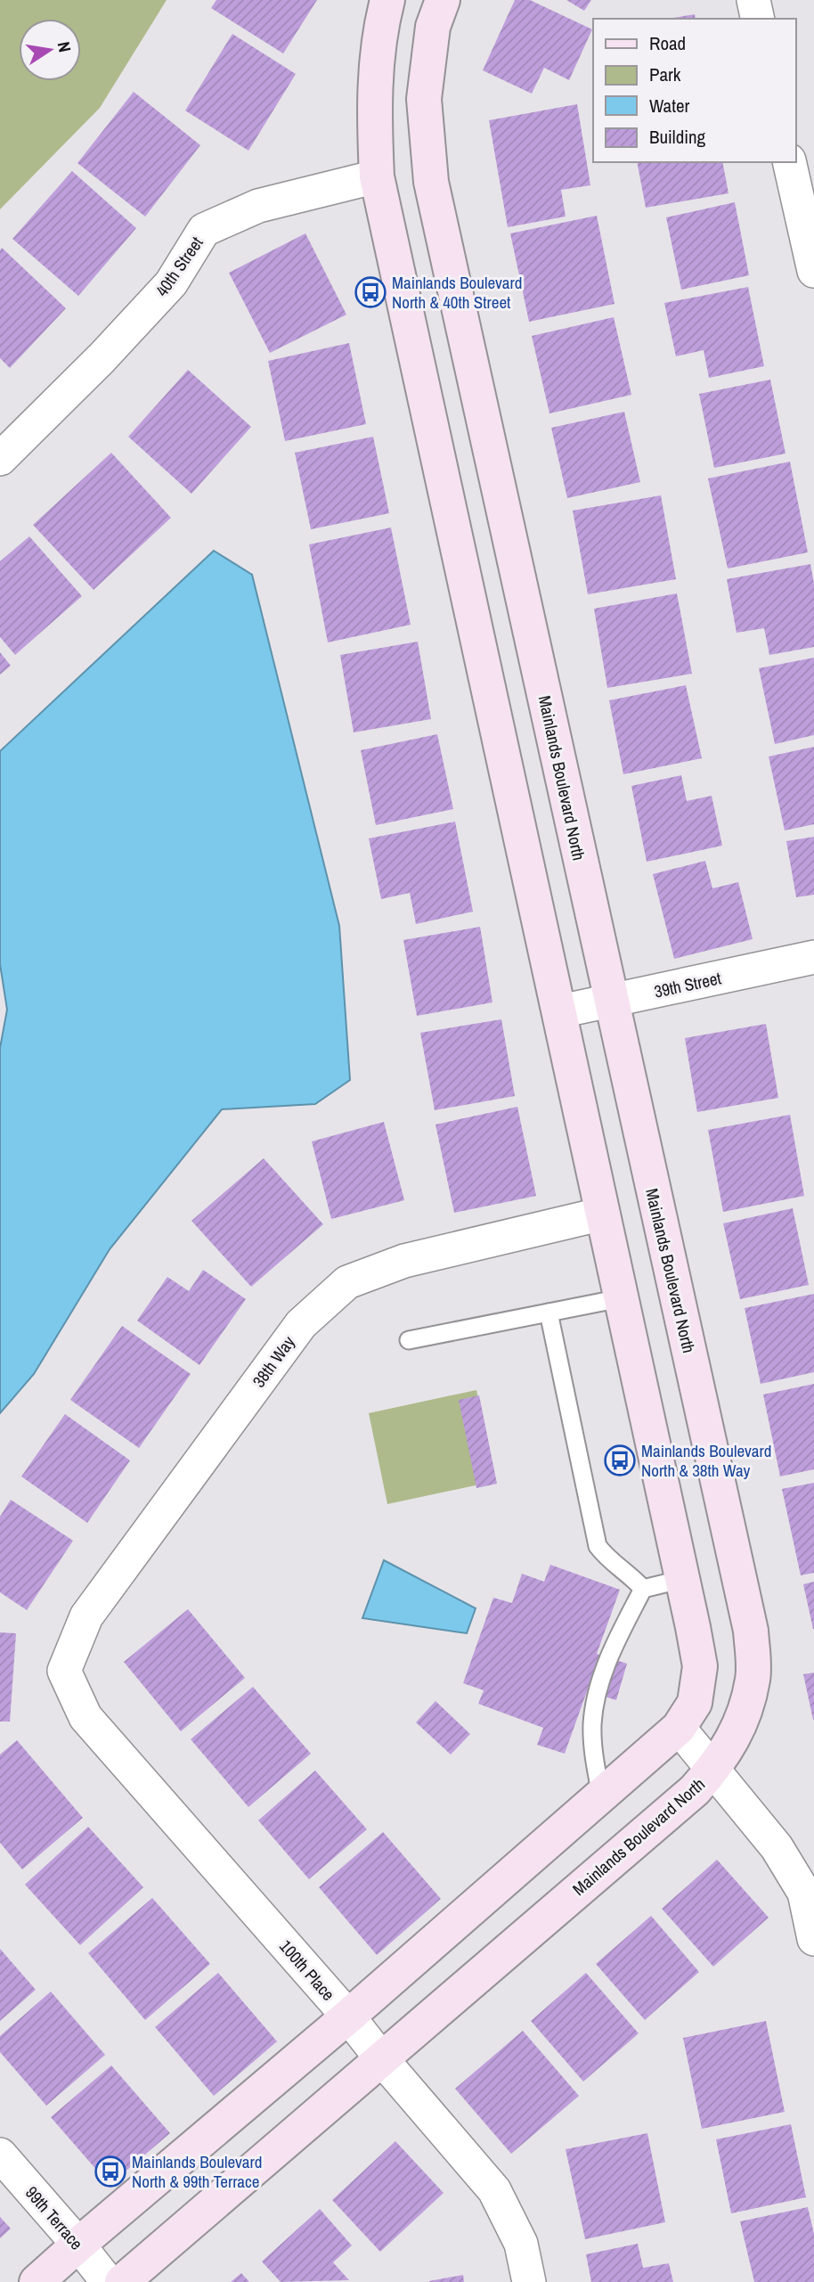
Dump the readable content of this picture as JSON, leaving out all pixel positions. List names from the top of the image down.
{
  "streets": {
    "street": [
      "40th Street",
      "Mainlands Boulevard North",
      "39th Street",
      "38th Way",
      "100th Place",
      "99th Terrace"
    ]
  },
  "crossings": [
    ["Mainlands Boulevard North", "39th Street"],
    ["Mainlands Boulevard North", "100th Place"],
    ["38th Way", "100th Place"]
  ],
  "places": {
    "bus stop": ["Mainlands Boulevard North & 40th Street", "Mainlands Boulevard North & 38th Way", "Mainlands Boulevard North & 99th Terrace"]
  },
  "legend": [
    "Road",
    "Park",
    "Water",
    "Building"
  ],
  "north": "right"
}
